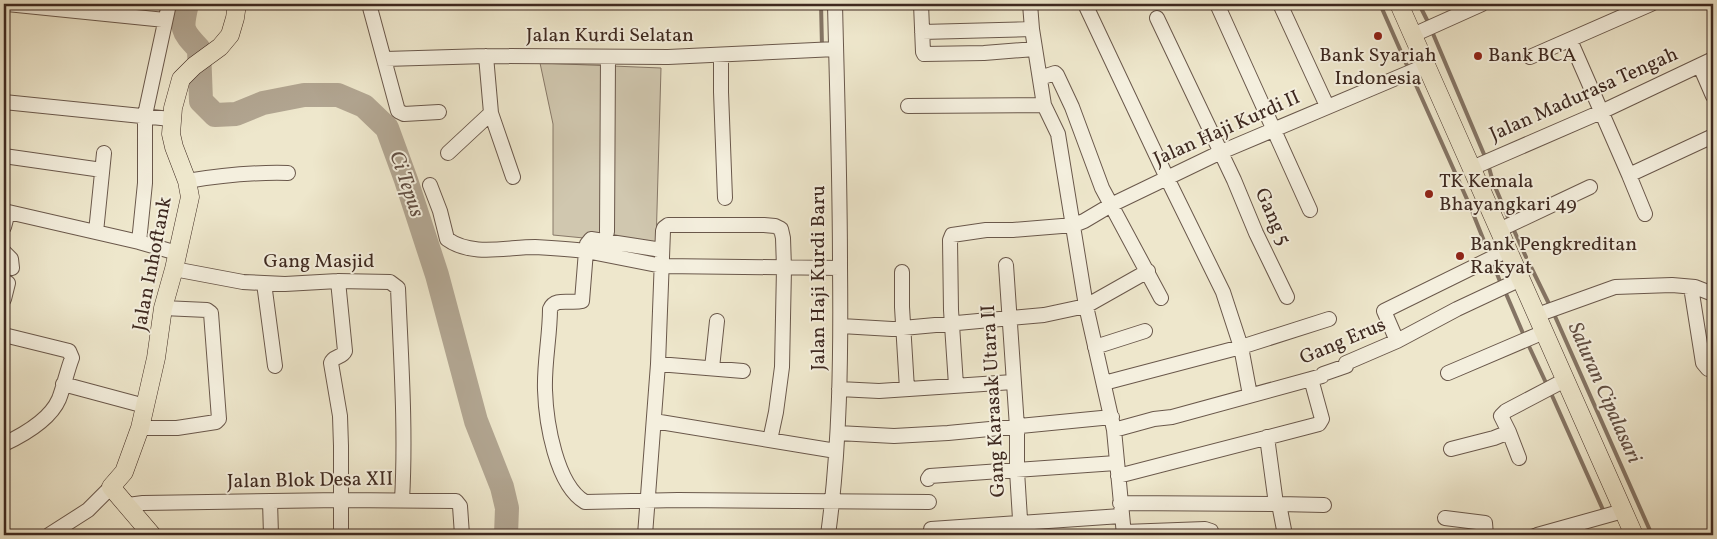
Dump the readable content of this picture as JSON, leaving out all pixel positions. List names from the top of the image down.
{
  "streets": {
    "main road": ["Jalan Inhoftank"],
    "street": [
      "Jalan Kurdi Selatan",
      "Jalan Madurasa Tengah",
      "Jalan Haji Kurdi II",
      "Gang 5",
      "Gang Masjid",
      "Jalan Haji Kurdi Baru",
      "Gang Erus",
      "Gang Karasak Utara II",
      "Jalan Blok Desa XII"
    ]
  },
  "crossings": [
    ["Jalan Kurdi Selatan", "Jalan Haji Kurdi Baru"],
    ["Jalan Haji Kurdi II", "Gang 5"],
    ["Gang Masjid", "Jalan Inhoftank"],
    ["Gang Masjid", "Jalan Blok Desa XII"],
    ["Jalan Haji Kurdi Baru", "Gang Erus"],
    ["Gang Erus", "Gang Karasak Utara II"]
  ],
  "water": ["Ci Tepus", "Saluran Cipalasari"],
  "places": [
    "Bank Syariah Indonesia",
    "Bank BCA",
    "TK Kemala Bhayangkari 49",
    "Bank Pengkreditan Rakyat"
  ]
}
